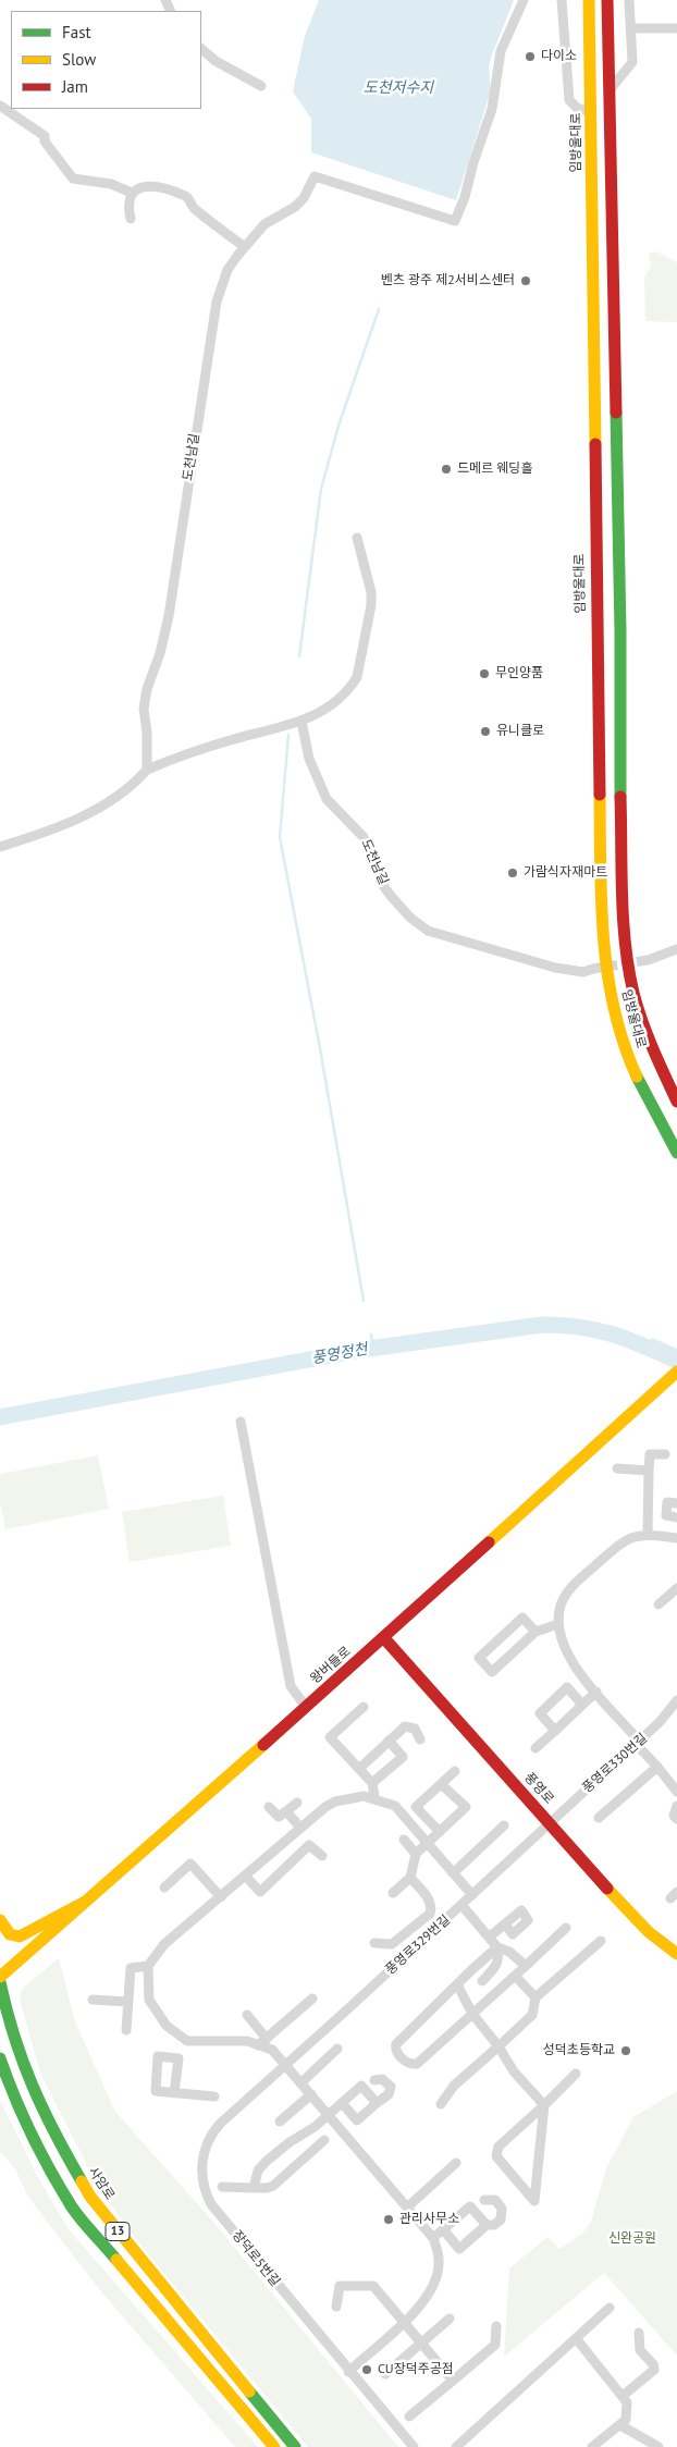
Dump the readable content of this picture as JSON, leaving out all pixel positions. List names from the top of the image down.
{
  "streets": {
    "main road": [
      "임방울대로",
      "왕버들로",
      "풍영로",
      "사암로",
      "13"
    ],
    "street": [
      "도천남길",
      "풍영로330번길",
      "풍영로329번길",
      "장덕로5번길"
    ]
  },
  "crossings": [
    ["왕버들로", "풍영로"],
    ["풍영로330번길", "풍영로"],
    ["풍영로330번길", "풍영로329번길"],
    ["풍영로", "풍영로329번길"],
    ["풍영로329번길", "장덕로5번길"]
  ],
  "water": ["도천저수지", "풍영정천"],
  "parks": ["신완공원"],
  "places": [
    "다이소",
    "벤츠 광주 제2서비스센터",
    "드메르 웨딩홀",
    "무인양품",
    "유니클로",
    "가람식자재마트",
    "성덕초등학교",
    "관리사무소",
    "CU장덕주공점"
  ],
  "legend": ["Fast", "Slow", "Jam"]
}
